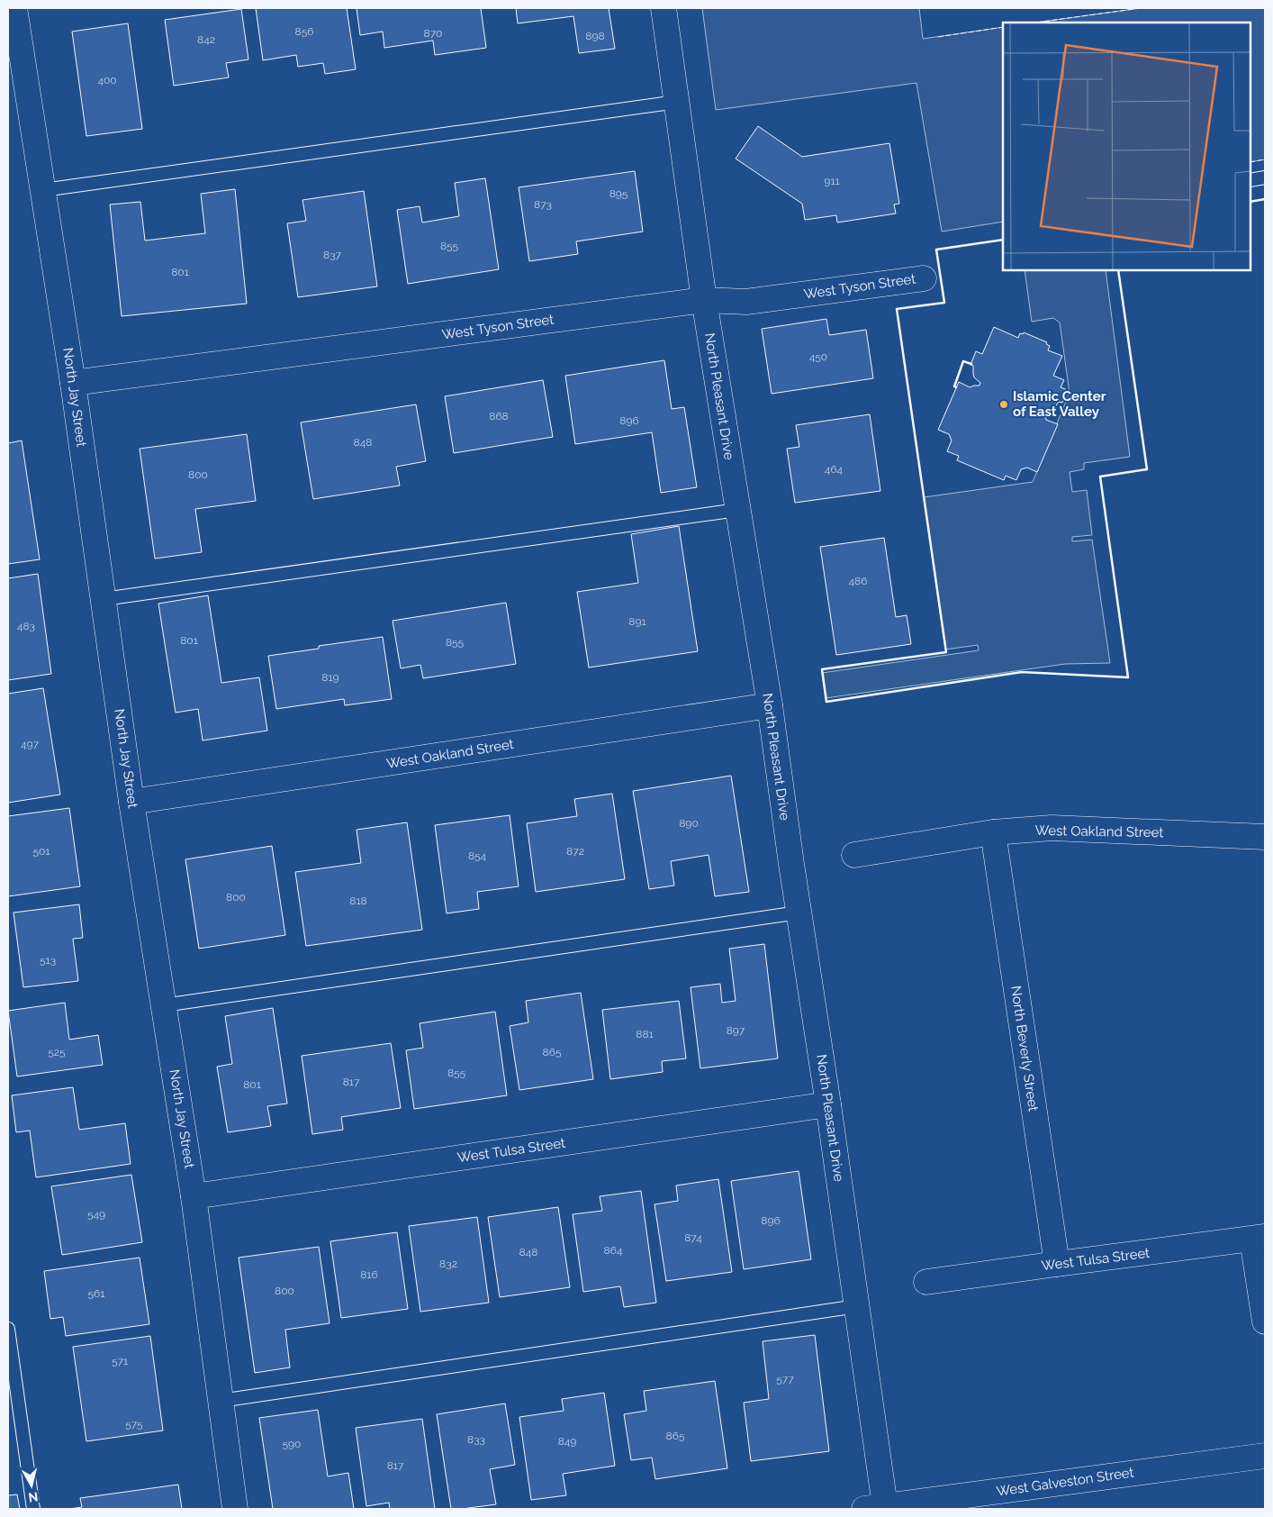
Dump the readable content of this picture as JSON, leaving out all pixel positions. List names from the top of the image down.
{
  "streets": {
    "street": [
      "West Tyson Street",
      "North Pleasant Drive",
      "North Jay Street",
      "West Oakland Street",
      "North Beverly Street",
      "West Tulsa Street",
      "West Galveston Street"
    ]
  },
  "crossings": [
    ["West Tyson Street", "North Pleasant Drive"],
    ["West Tyson Street", "North Jay Street"],
    ["North Pleasant Drive", "West Oakland Street"],
    ["North Pleasant Drive", "West Tulsa Street"],
    ["North Pleasant Drive", "West Galveston Street"],
    ["North Jay Street", "West Oakland Street"],
    ["North Jay Street", "West Tulsa Street"],
    ["West Oakland Street", "North Beverly Street"],
    ["North Beverly Street", "West Tulsa Street"]
  ],
  "places": ["Islamic Center of East Valley"],
  "house_numbers": [
    "856",
    "870",
    "898",
    "842",
    "400",
    "911",
    "895",
    "873",
    "855",
    "837",
    "801",
    "450",
    "868",
    "896",
    "848",
    "464",
    "800",
    "486",
    "891",
    "483",
    "801",
    "855",
    "819",
    "497",
    "890",
    "501",
    "872",
    "854",
    "800",
    "818",
    "513",
    "897",
    "881",
    "525",
    "865",
    "855",
    "817",
    "801",
    "549",
    "896",
    "874",
    "864",
    "848",
    "832",
    "816",
    "800",
    "561",
    "571",
    "577",
    "575",
    "865",
    "833",
    "849",
    "590",
    "817"
  ],
  "north": "bottom"
}
